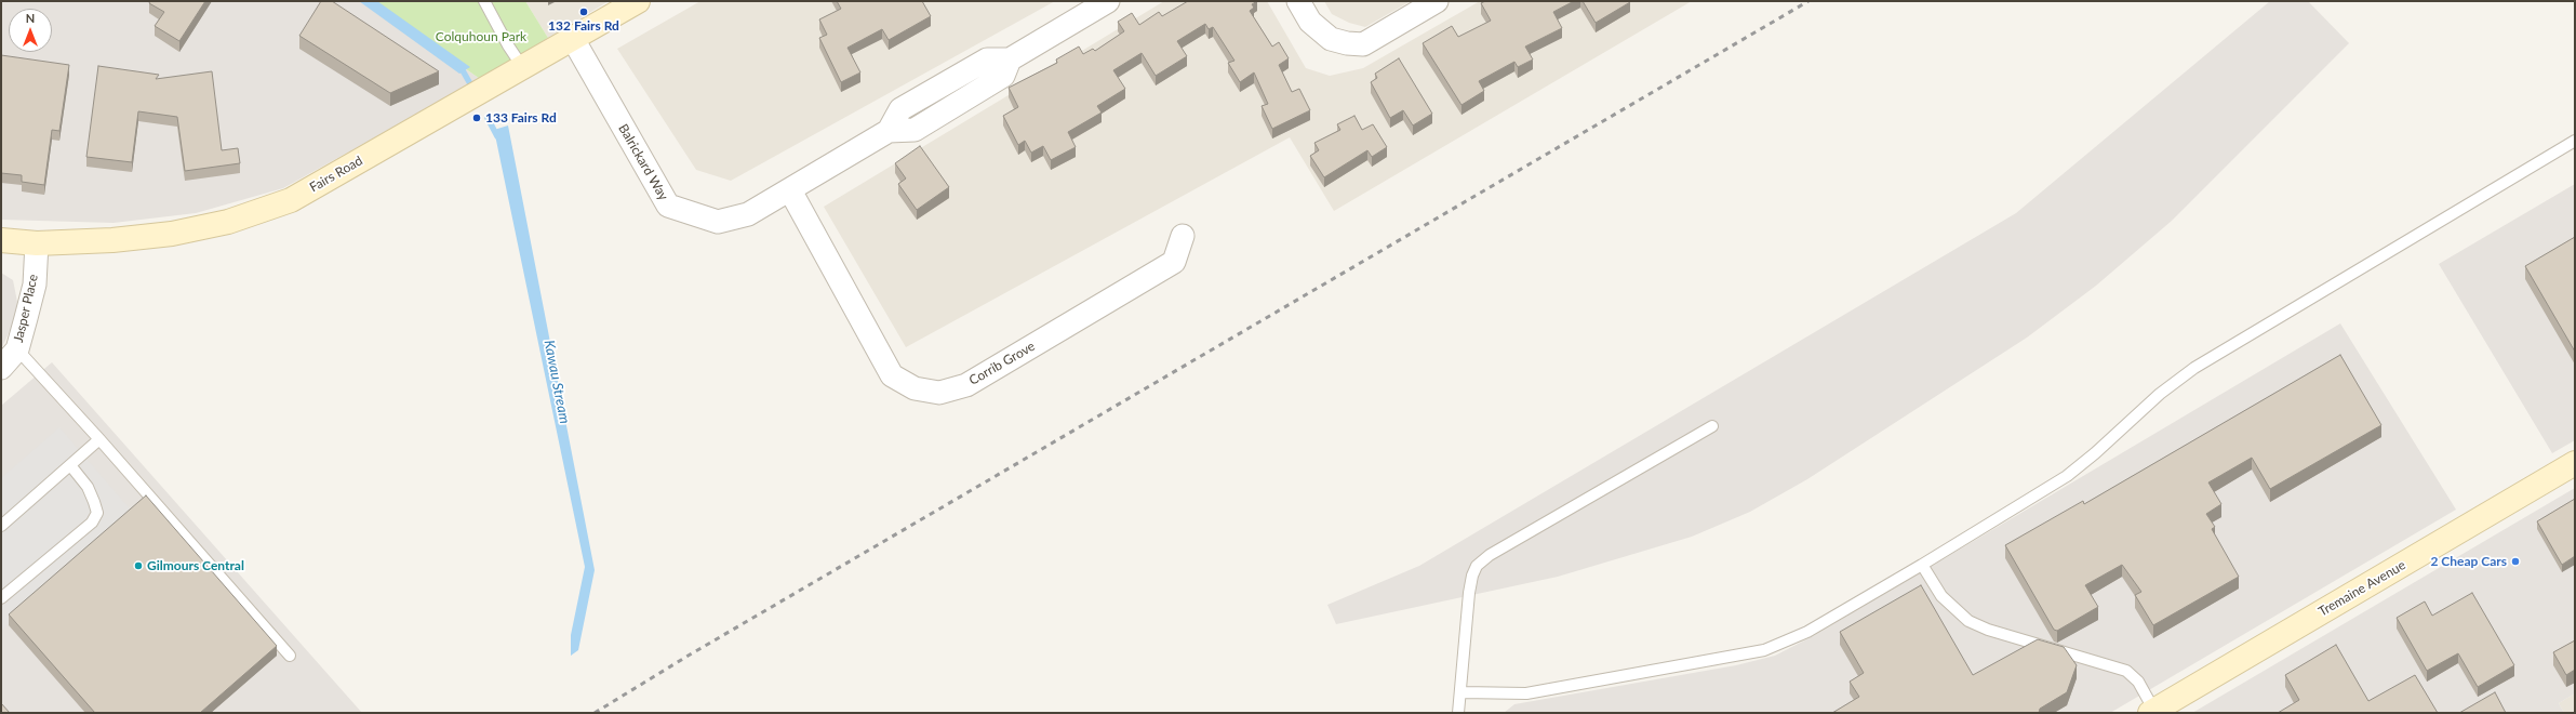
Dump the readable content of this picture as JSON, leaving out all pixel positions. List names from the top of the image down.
{
  "streets": {
    "street": [
      "Balrickard Way",
      "Fairs Road",
      "Jasper Place",
      "Corrib Grove",
      "Tremaine Avenue"
    ]
  },
  "crossings": [
    ["Balrickard Way", "Fairs Road"],
    ["Balrickard Way", "Corrib Grove"],
    ["Fairs Road", "Jasper Place"]
  ],
  "water": ["Kawau Stream"],
  "parks": ["Colquhoun Park"],
  "places": [
    "132 Fairs Rd",
    "133 Fairs Rd",
    "2 Cheap Cars",
    "Gilmours Central"
  ],
  "north": "top"
}
